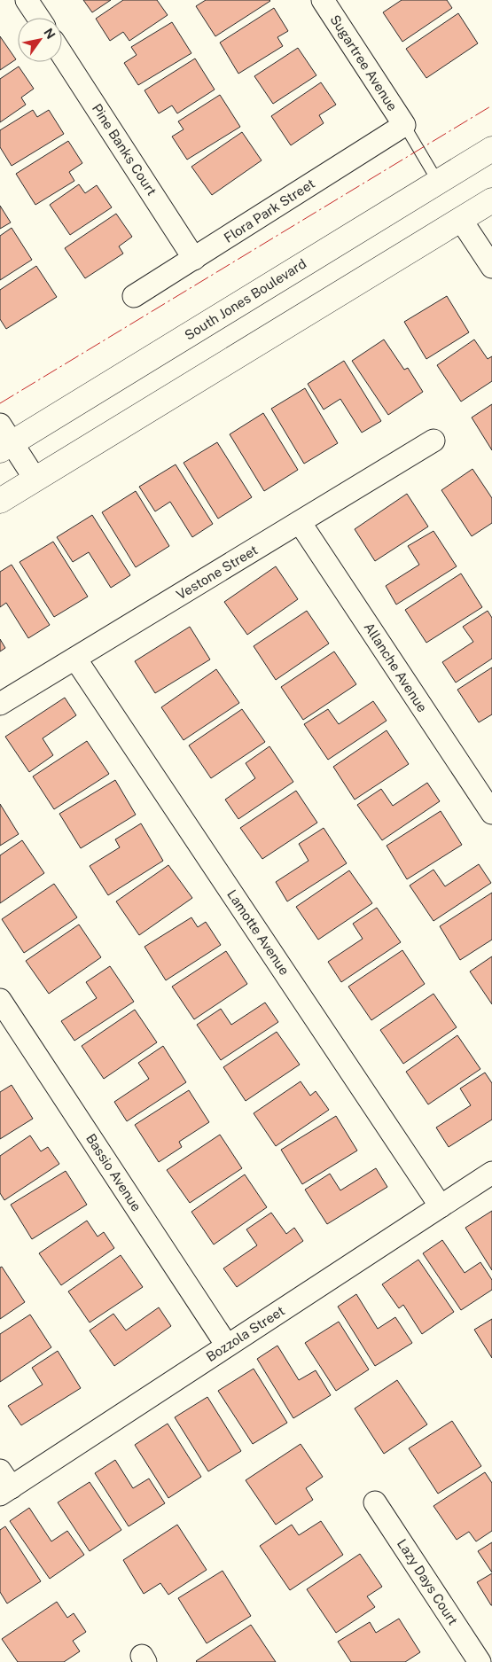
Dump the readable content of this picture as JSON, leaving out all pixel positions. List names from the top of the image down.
{
  "streets": {
    "street": [
      "Sugartree Avenue",
      "Pine Banks Court",
      "Flora Park Street",
      "South Jones Boulevard",
      "Vestone Street",
      "Allanche Avenue",
      "Lamotte Avenue",
      "Bassio Avenue",
      "Bozzola Street",
      "Lazy Days Court"
    ]
  },
  "crossings": [
    ["Sugartree Avenue", "Flora Park Street"],
    ["Pine Banks Court", "Flora Park Street"],
    ["Vestone Street", "Allanche Avenue"],
    ["Vestone Street", "Lamotte Avenue"],
    ["Lamotte Avenue", "Bozzola Street"],
    ["Bassio Avenue", "Bozzola Street"]
  ],
  "north": "top right"
}
